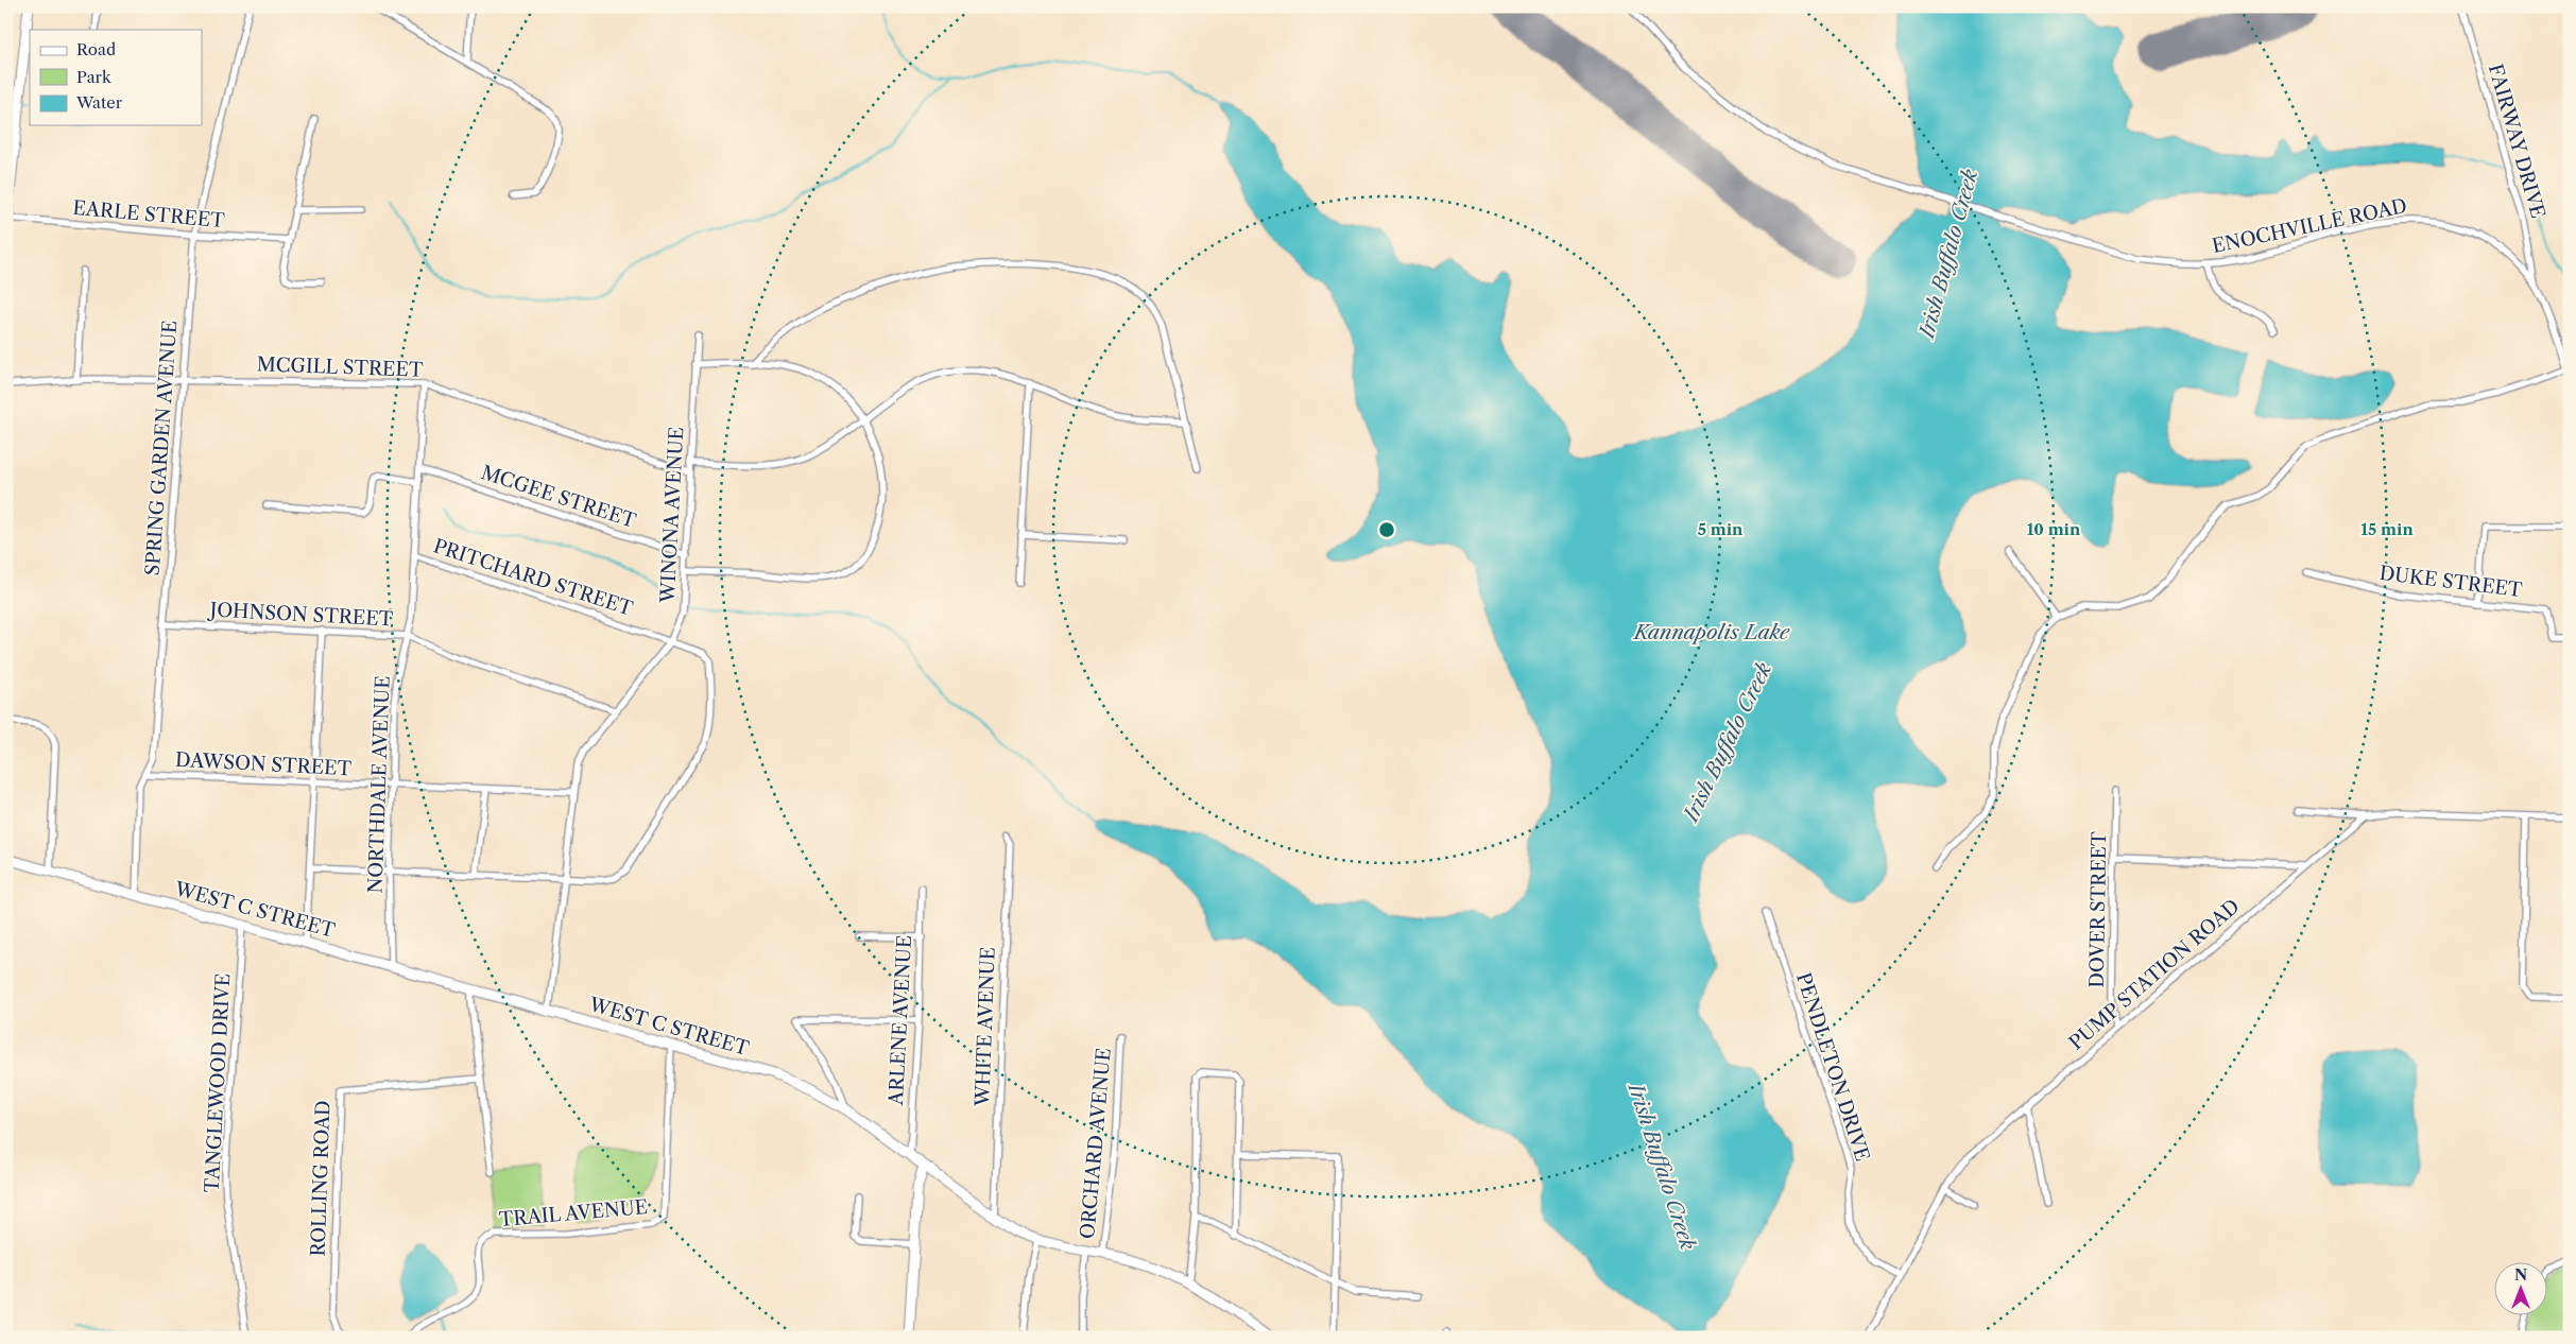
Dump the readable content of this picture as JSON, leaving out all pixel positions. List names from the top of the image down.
{
  "streets": {
    "main road": ["WEST C STREET"],
    "street": [
      "FAIRWAY DRIVE",
      "EARLE STREET",
      "ENOCHVILLE ROAD",
      "MCGILL STREET",
      "SPRING GARDEN AVENUE",
      "MCGEE STREET",
      "WINONA AVENUE",
      "PRITCHARD STREET",
      "DUKE STREET",
      "JOHNSON STREET",
      "DAWSON STREET",
      "NORTHDALE AVENUE",
      "DOVER STREET",
      "PUMP STATION ROAD",
      "ARLENE AVENUE",
      "WHITE AVENUE",
      "PENDLETON DRIVE",
      "TANGLEWOOD DRIVE",
      "ORCHARD AVENUE",
      "ROLLING ROAD",
      "TRAIL AVENUE"
    ]
  },
  "crossings": [
    ["FAIRWAY DRIVE", "ENOCHVILLE ROAD"],
    ["EARLE STREET", "SPRING GARDEN AVENUE"],
    ["MCGILL STREET", "SPRING GARDEN AVENUE"],
    ["MCGILL STREET", "WINONA AVENUE"],
    ["MCGILL STREET", "NORTHDALE AVENUE"],
    ["SPRING GARDEN AVENUE", "JOHNSON STREET"],
    ["SPRING GARDEN AVENUE", "DAWSON STREET"],
    ["SPRING GARDEN AVENUE", "WEST C STREET"],
    ["MCGEE STREET", "WINONA AVENUE"],
    ["MCGEE STREET", "NORTHDALE AVENUE"],
    ["WINONA AVENUE", "PRITCHARD STREET"],
    ["WINONA AVENUE", "JOHNSON STREET"],
    ["WINONA AVENUE", "DAWSON STREET"],
    ["WINONA AVENUE", "WEST C STREET"],
    ["PRITCHARD STREET", "NORTHDALE AVENUE"],
    ["JOHNSON STREET", "NORTHDALE AVENUE"],
    ["DAWSON STREET", "NORTHDALE AVENUE"],
    ["NORTHDALE AVENUE", "WEST C STREET"],
    ["WEST C STREET", "ARLENE AVENUE"],
    ["WEST C STREET", "WHITE AVENUE"],
    ["WEST C STREET", "TANGLEWOOD DRIVE"],
    ["WEST C STREET", "ORCHARD AVENUE"],
    ["WEST C STREET", "TRAIL AVENUE"],
    ["DOVER STREET", "PUMP STATION ROAD"],
    ["PUMP STATION ROAD", "PENDLETON DRIVE"]
  ],
  "water": ["Irish Buffalo Creek", "Kannapolis Lake"],
  "legend": ["Road", "Park", "Water"],
  "north": "top",
  "rings": ["5 min", "10 min", "15 min"]
}
